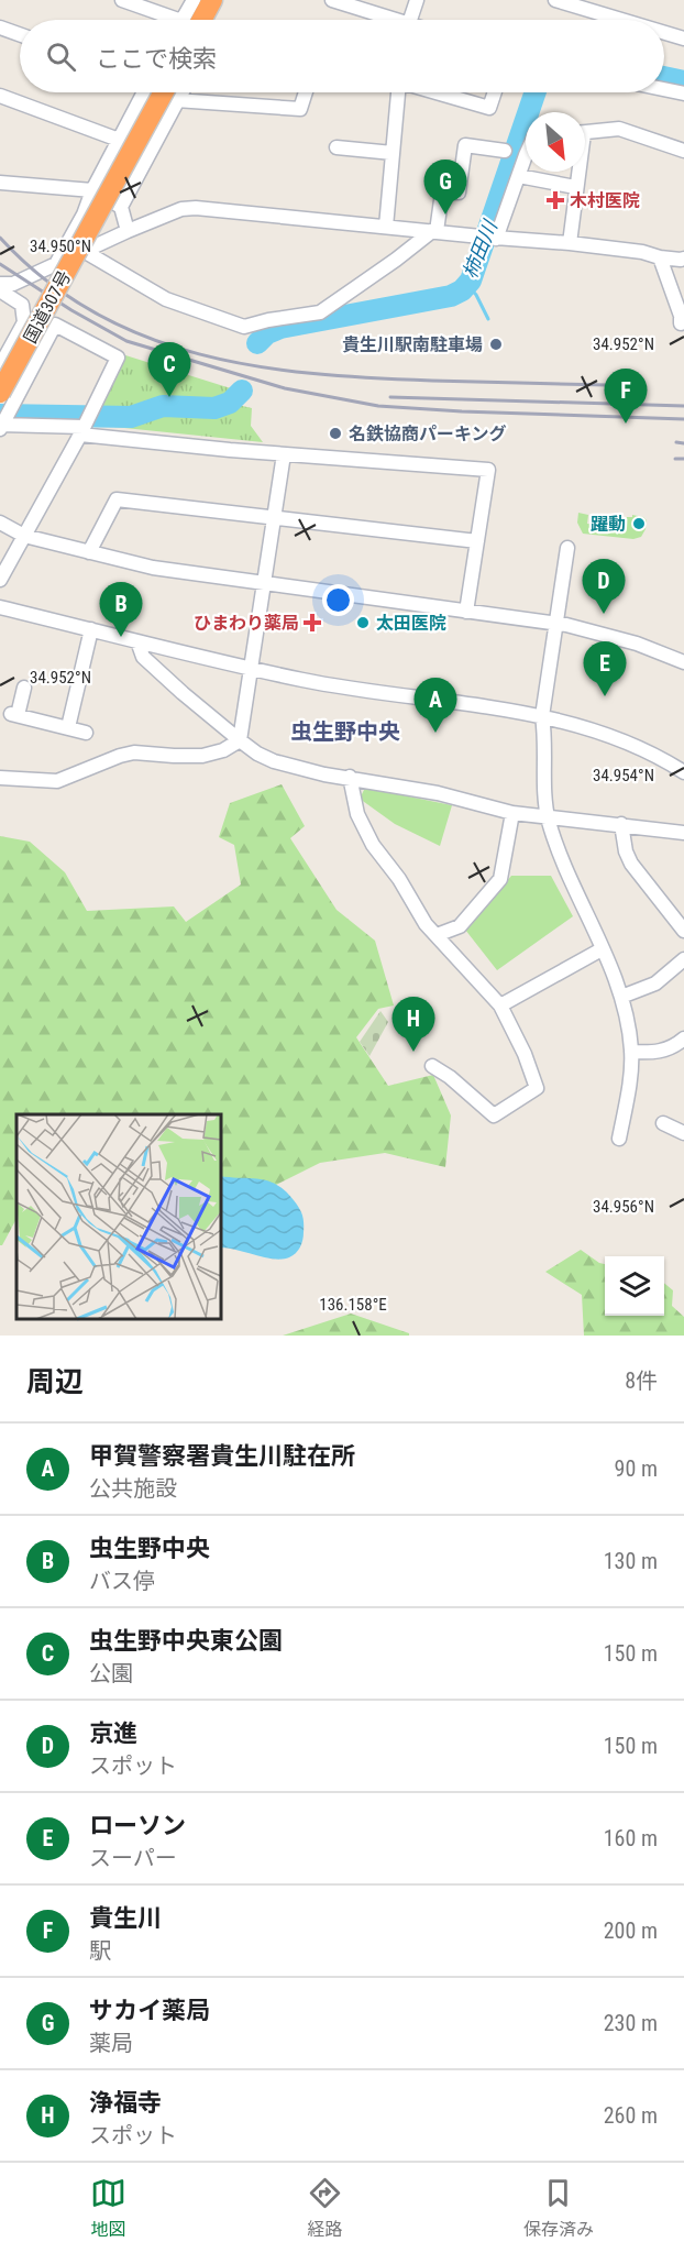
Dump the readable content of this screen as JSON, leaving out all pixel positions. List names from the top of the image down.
{
  "streets": {
    "highway": ["国道307号"]
  },
  "districts": ["虫生野中央"],
  "water": ["柿田川"],
  "places": {
    "health": ["木村医院", "ひまわり薬局"],
    "other": [
      "貴生川駅南駐車場",
      "名鉄協商パーキング",
      "躍動",
      "太田医院"
    ]
  },
  "north": "bottom right",
  "page": {
    "search": "ここで検索",
    "pins": [
      "G",
      "C",
      "F",
      "D",
      "B",
      "E",
      "A",
      "H"
    ],
    "heading": ["周辺", "8件"],
    "list": [
      {
        "mark": "A",
        "name": "甲賀警察署貴生川駐在所",
        "note": "公共施設",
        "value": "90 m"
      },
      {
        "mark": "B",
        "name": "虫生野中央",
        "note": "バス停",
        "value": "130 m"
      },
      {
        "mark": "C",
        "name": "虫生野中央東公園",
        "note": "公園",
        "value": "150 m"
      },
      {
        "mark": "D",
        "name": "京進",
        "note": "スポット",
        "value": "150 m"
      },
      {
        "mark": "E",
        "name": "ローソン",
        "note": "スーパー",
        "value": "160 m"
      },
      {
        "mark": "F",
        "name": "貴生川",
        "note": "駅",
        "value": "200 m"
      },
      {
        "mark": "G",
        "name": "サカイ薬局",
        "note": "薬局",
        "value": "230 m"
      },
      {
        "mark": "H",
        "name": "浄福寺",
        "note": "スポット",
        "value": "260 m"
      }
    ],
    "nav": ["地図", "経路", "保存済み"]
  },
  "coordinates": [
    "34.950°N",
    "34.952°N",
    "34.954°N",
    "34.956°N",
    "136.158°E"
  ]
}
